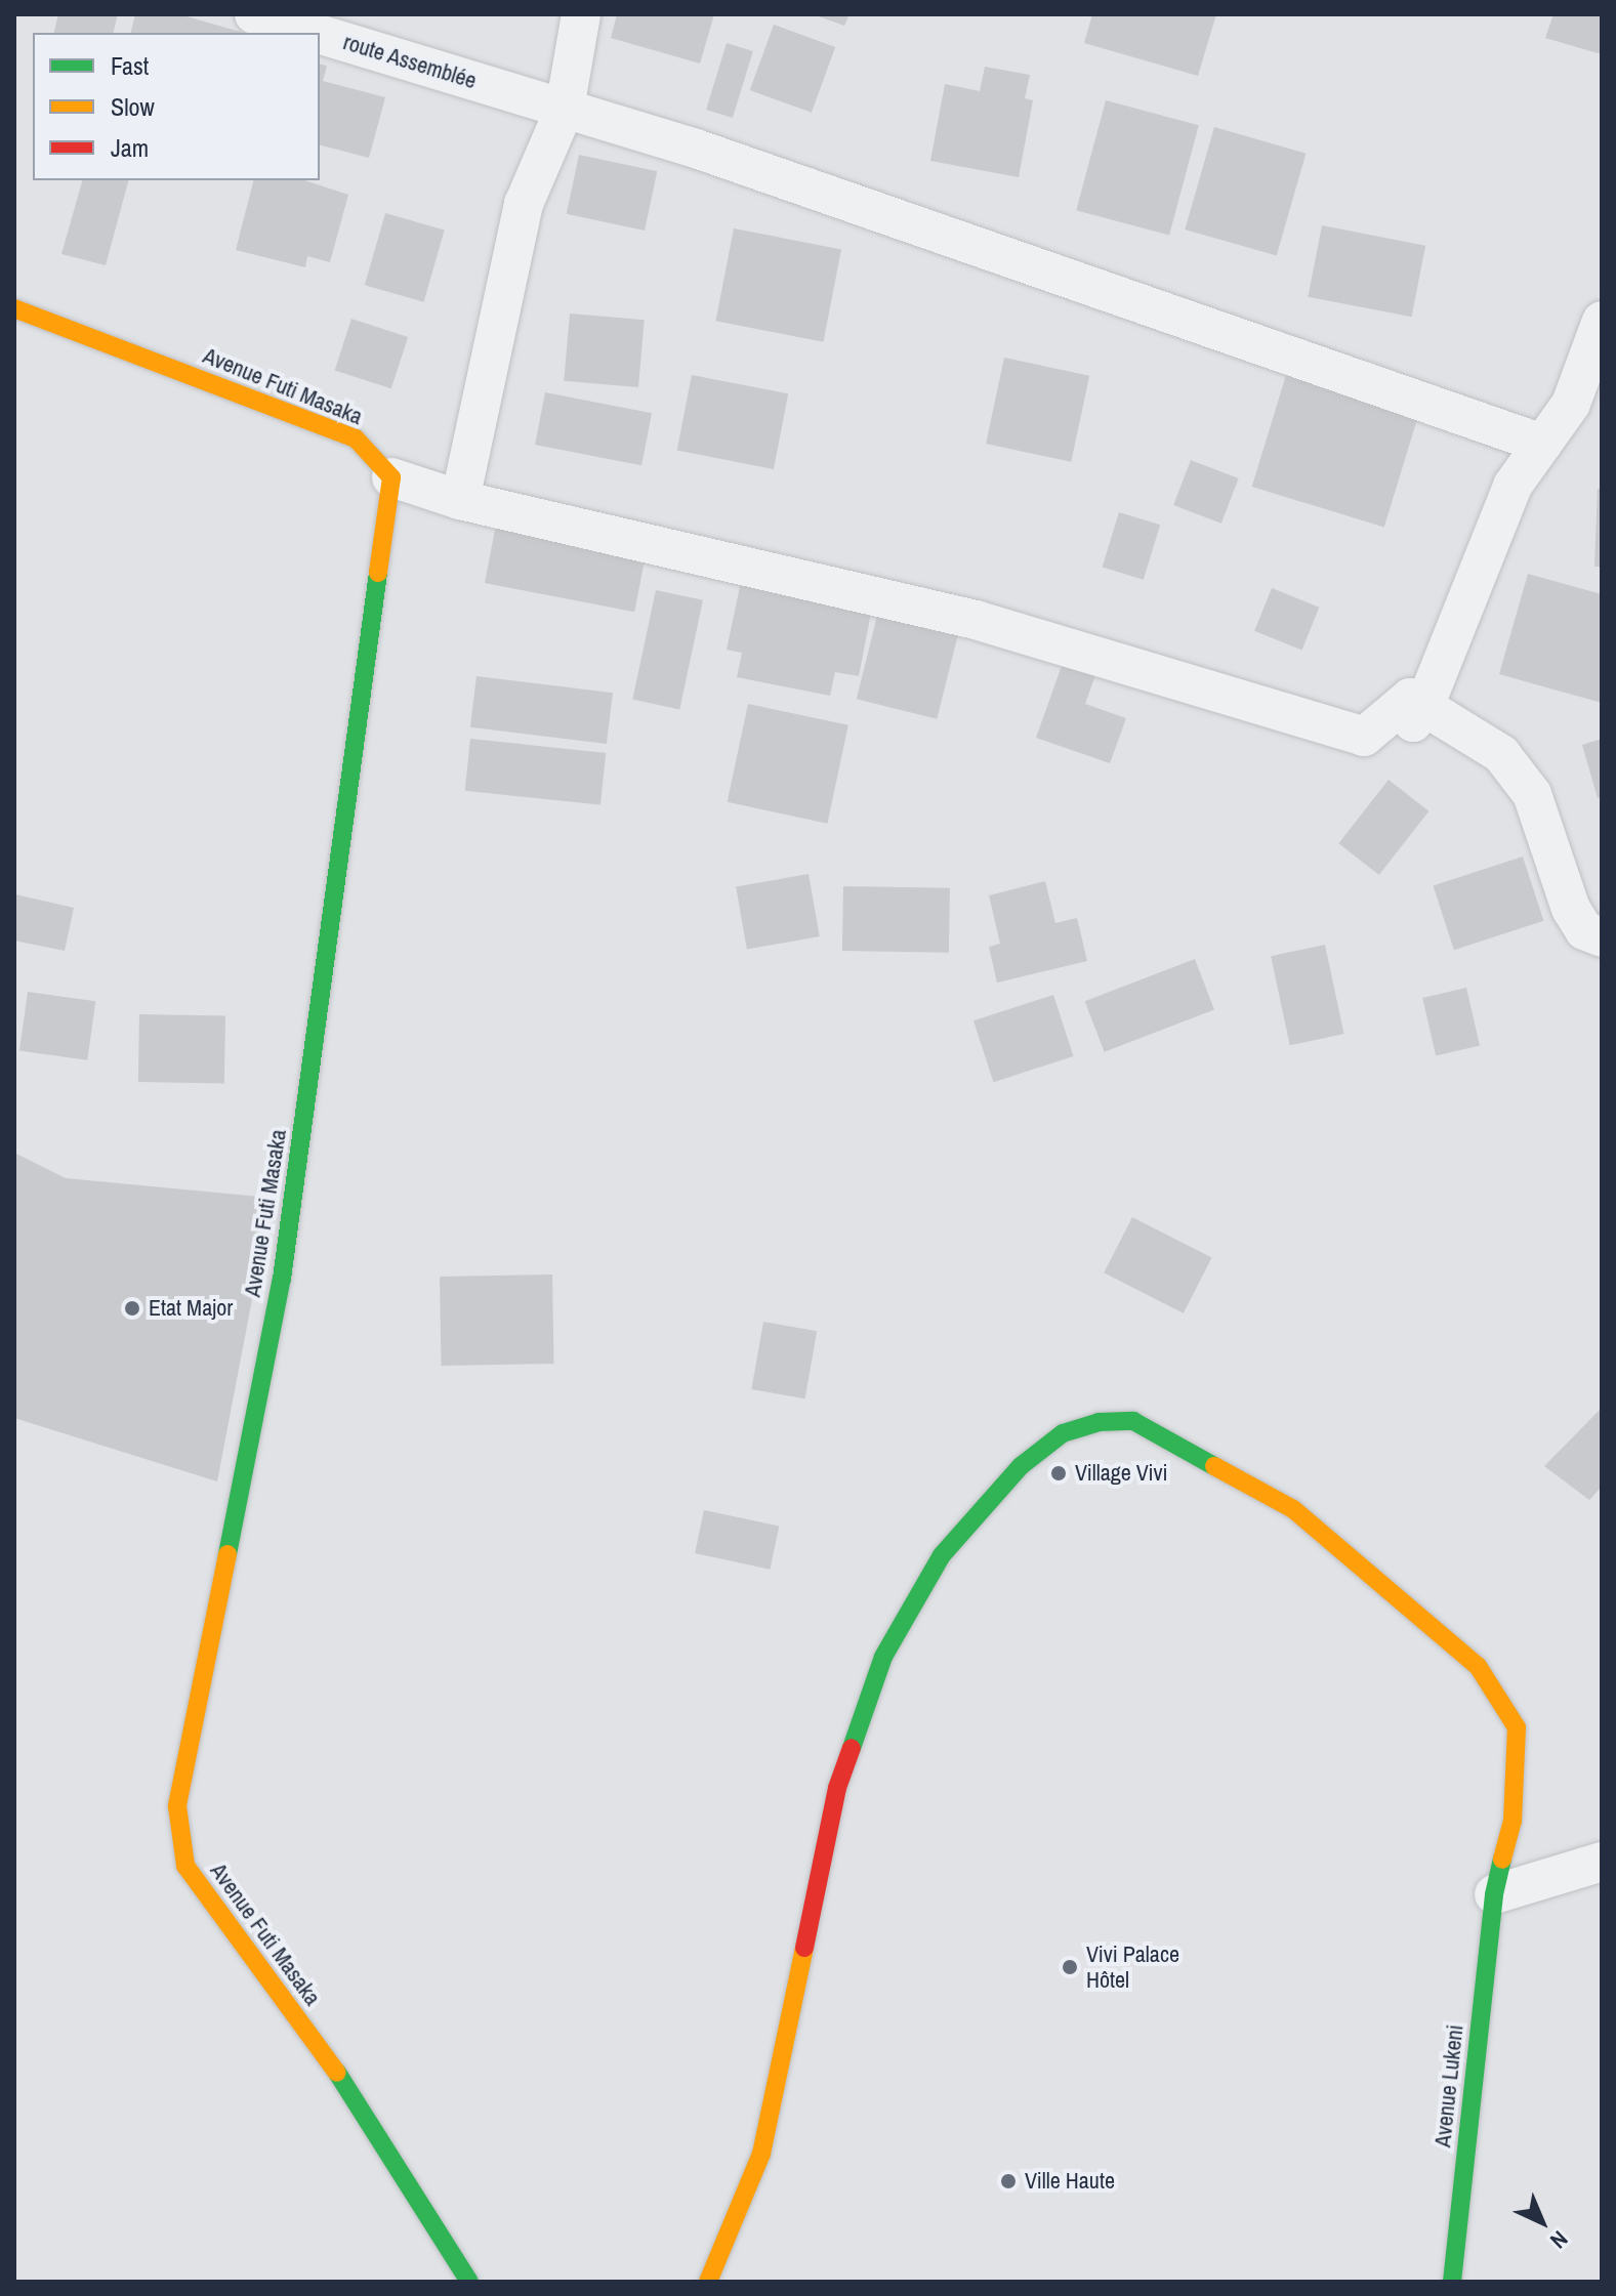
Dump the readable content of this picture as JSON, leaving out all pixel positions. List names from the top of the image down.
{
  "streets": {
    "street": ["route Assemblée", "Avenue Futi Masaka", "Avenue Lukeni"]
  },
  "places": [
    "Etat Major",
    "Village Vivi",
    "Vivi Palace Hôtel",
    "Ville Haute"
  ],
  "legend": ["Fast", "Slow", "Jam"],
  "north": "bottom right"
}
